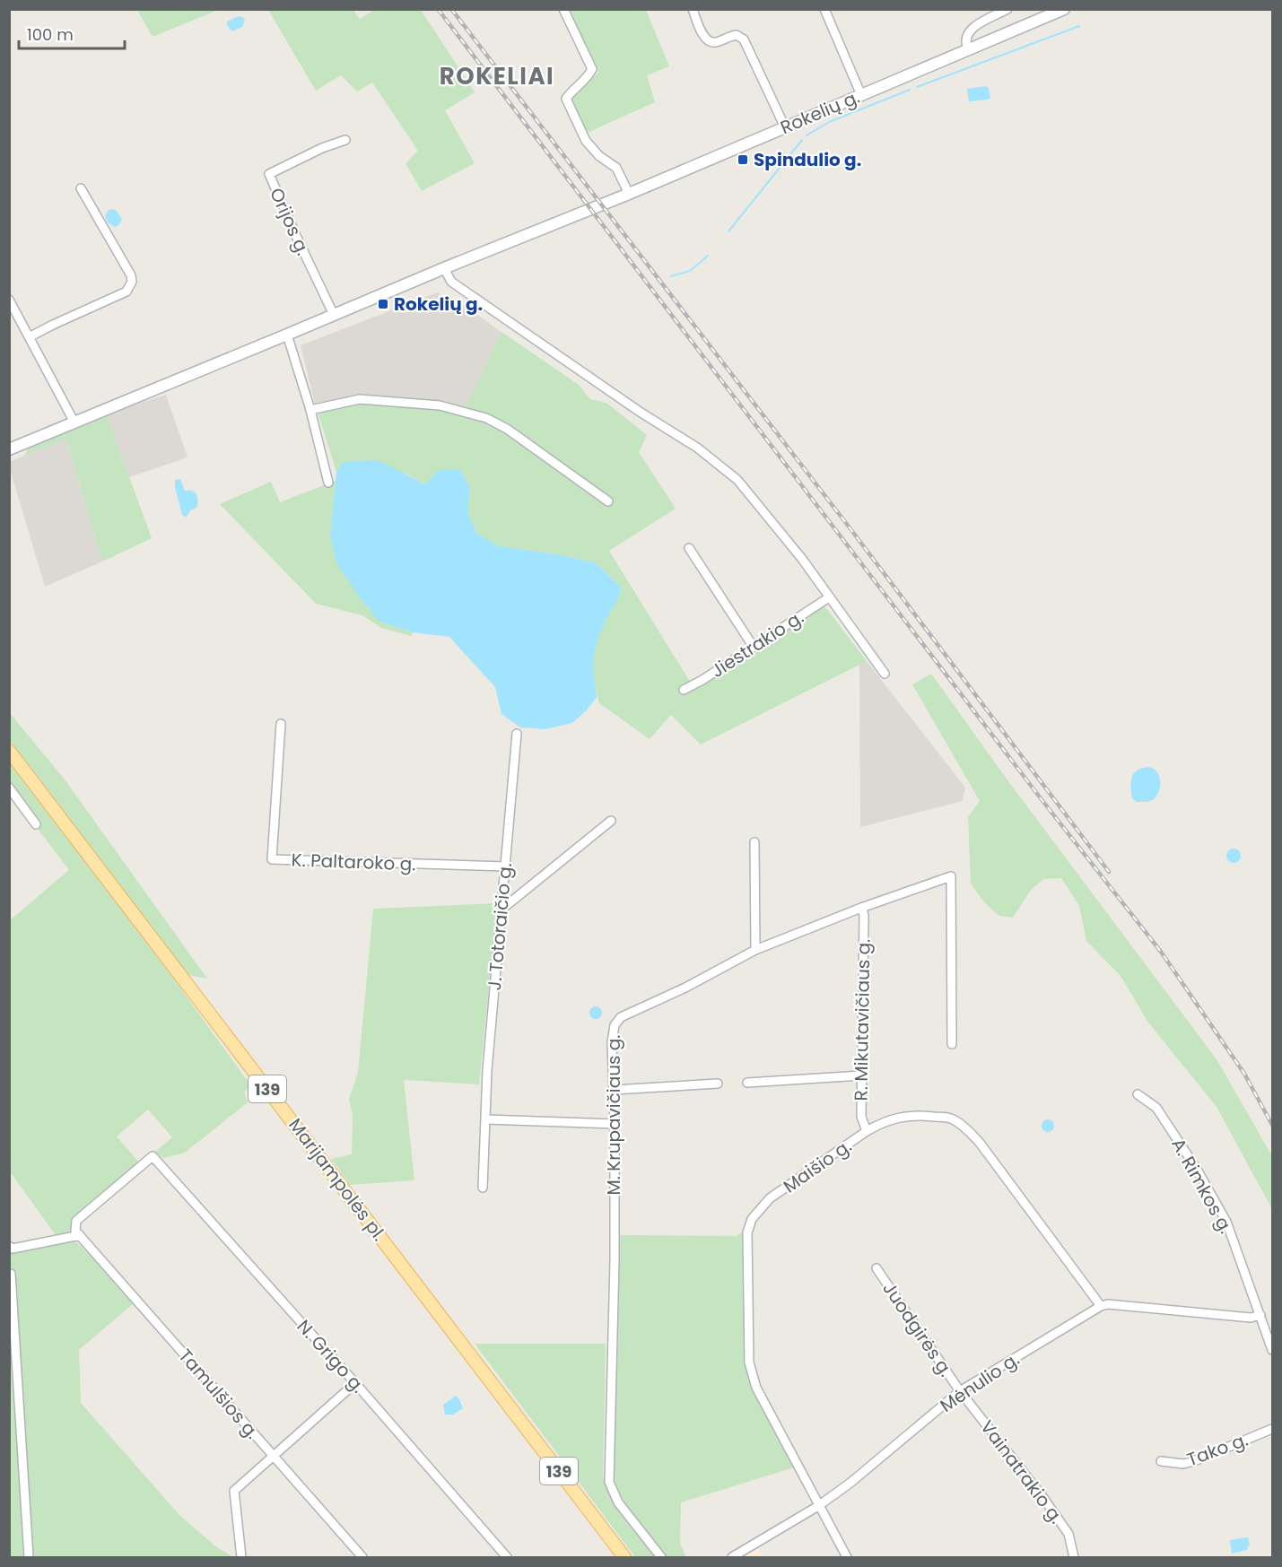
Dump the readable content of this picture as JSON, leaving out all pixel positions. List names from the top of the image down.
{
  "streets": {
    "main road": ["Rokelių g.", "139", "Marijampolės pl."],
    "street": [
      "Orijos g.",
      "Jiestrakio g.",
      "K. Paltaroko g.",
      "J. Totoraičio g.",
      "R. Mikutavičiaus g.",
      "M. Krupavičiaus g.",
      "Maišio g.",
      "A. Rimkos g.",
      "Juodgirės g.",
      "N. Grigo g.",
      "Mėnulio g.",
      "Tamulšios g.",
      "Tako g.",
      "Vainatrakio g."
    ]
  },
  "crossings": [
    ["Rokelių g.", "Orijos g."],
    ["K. Paltaroko g.", "J. Totoraičio g."],
    ["R. Mikutavičiaus g.", "M. Krupavičiaus g."],
    ["R. Mikutavičiaus g.", "Maišio g."],
    ["Maišio g.", "Mėnulio g."],
    ["Juodgirės g.", "Mėnulio g."],
    ["Juodgirės g.", "Vainatrakio g."],
    ["N. Grigo g.", "Tamulšios g."],
    ["Mėnulio g.", "Vainatrakio g."]
  ],
  "districts": ["ROKELIAI"],
  "places": {
    "transit": ["Spindulio g.", "Rokelių g."]
  },
  "scale_bar": "100 m"
}
